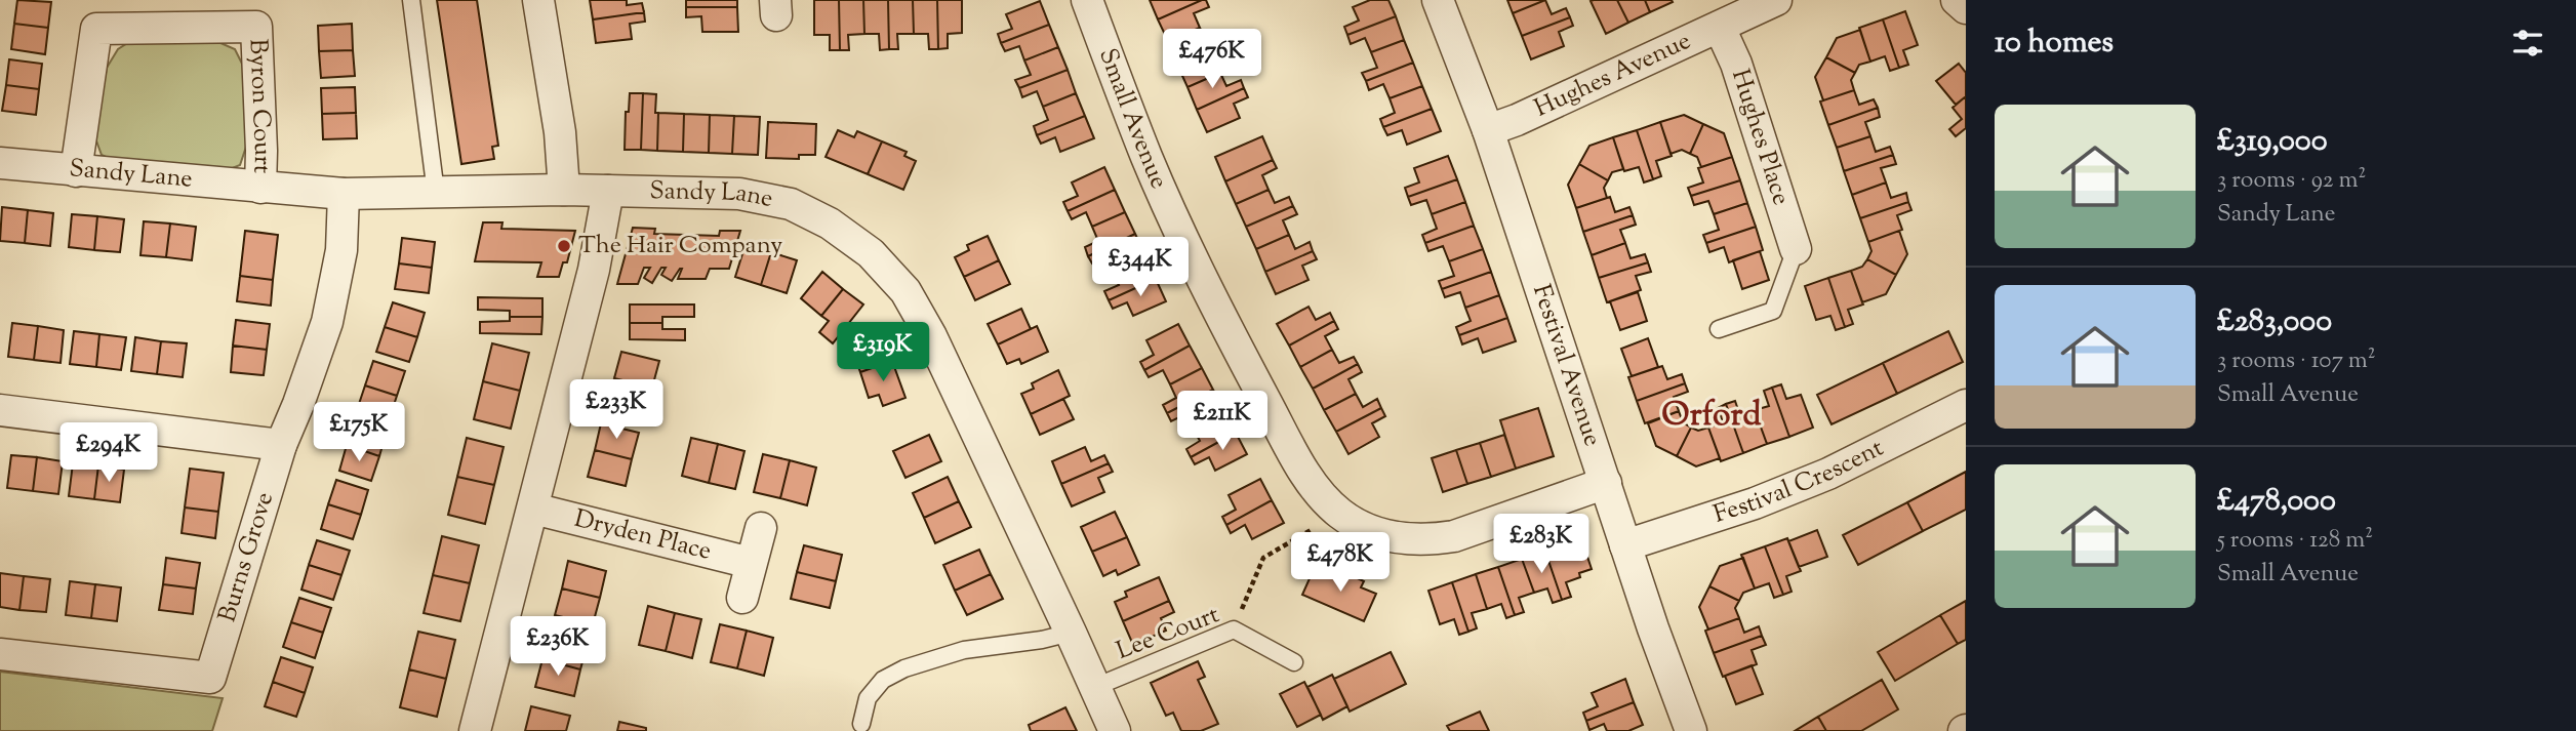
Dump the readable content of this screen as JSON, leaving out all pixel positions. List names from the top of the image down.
{
  "streets": {
    "street": [
      "Hughes Avenue",
      "Byron Court",
      "Small Avenue",
      "Hughes Place",
      "Sandy Lane",
      "Festival Avenue",
      "Festival Crescent",
      "Dryden Place",
      "Burns Grove"
    ],
    "lane": ["Lee Court"]
  },
  "crossings": [
    ["Hughes Avenue", "Hughes Place"],
    ["Hughes Avenue", "Festival Avenue"],
    ["Byron Court", "Sandy Lane"],
    ["Small Avenue", "Festival Avenue"],
    ["Sandy Lane", "Burns Grove"],
    ["Sandy Lane", "Lee Court"],
    ["Festival Avenue", "Festival Crescent"]
  ],
  "districts": ["Orford"],
  "places": ["The Hair Company"],
  "page": {
    "heading": "10 homes",
    "price": [
      "£476K",
      "£344K",
      "£319K",
      "£233K",
      "£211K",
      "£175K",
      "£294K",
      "£283K",
      "£478K",
      "£236K"
    ],
    "list": [
      {
        "name": "£319,000",
        "note": "3 rooms · 92 m² · Sandy Lane"
      },
      {
        "name": "£283,000",
        "note": "3 rooms · 107 m² · Small Avenue"
      },
      {
        "name": "£478,000",
        "note": "5 rooms · 128 m² · Small Avenue"
      }
    ]
  }
}
